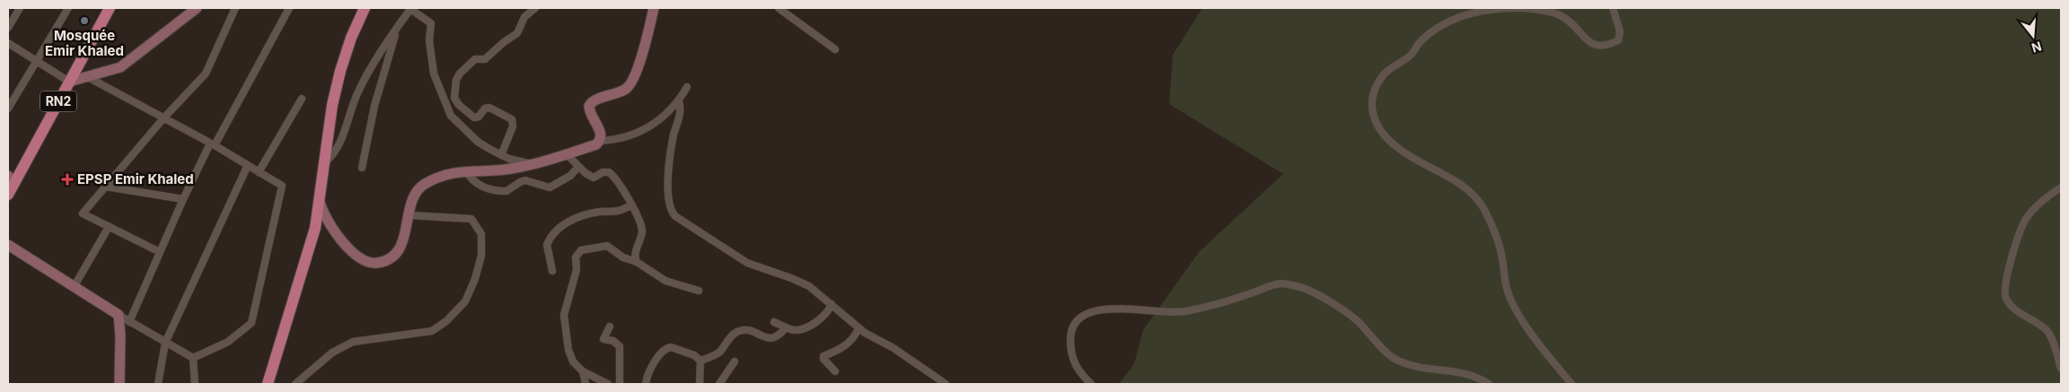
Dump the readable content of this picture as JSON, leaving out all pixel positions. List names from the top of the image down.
{
  "streets": {
    "main road": ["RN2"]
  },
  "places": {
    "other": ["Mosquée Emir Khaled"],
    "health": ["EPSP Emir Khaled"]
  },
  "north": "bottom"
}
